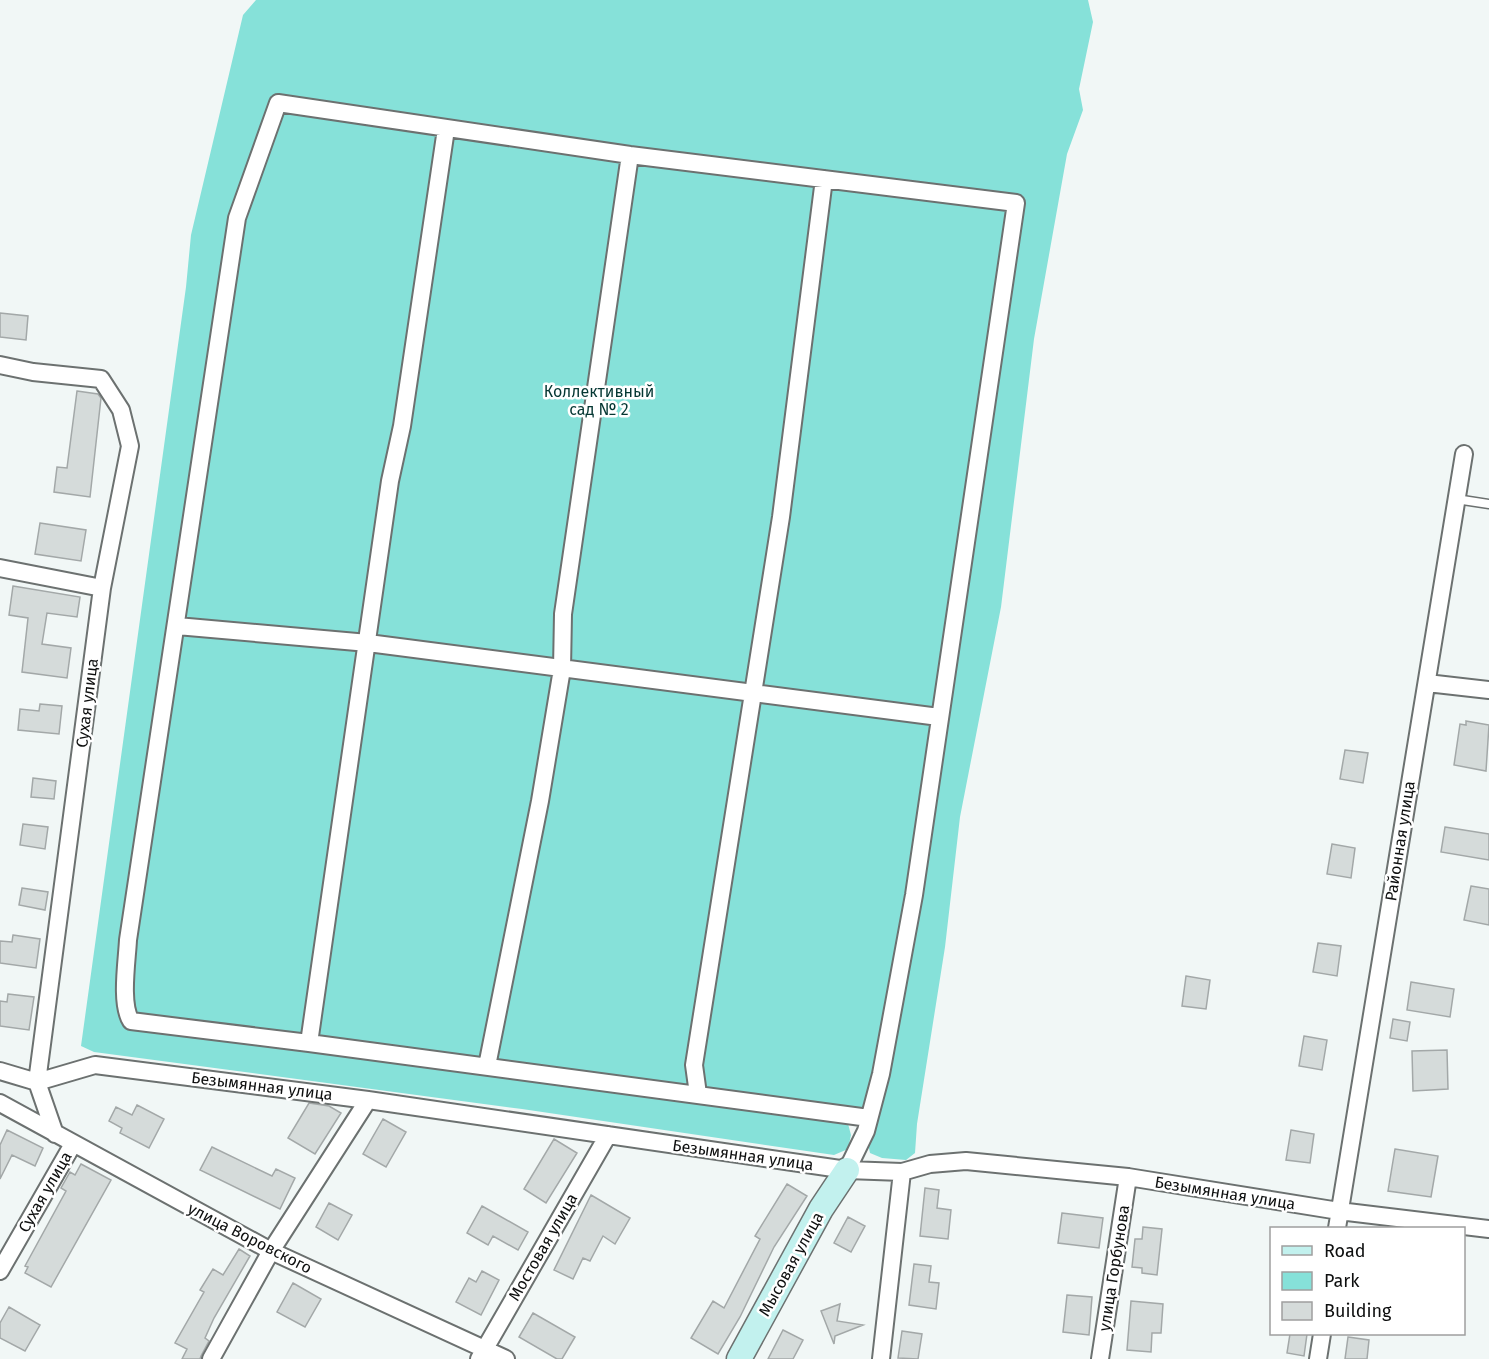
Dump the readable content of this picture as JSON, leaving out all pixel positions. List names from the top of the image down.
{
  "streets": {
    "street": [
      "Сухая улица",
      "Районная улица",
      "Безымянная улица",
      "улица Воровского",
      "Мостовая улица",
      "Мысовая улица",
      "улица Горбунова"
    ]
  },
  "crossings": [
    ["Сухая улица", "Безымянная улица"],
    ["Сухая улица", "улица Воровского"],
    ["Районная улица", "Безымянная улица"],
    ["Безымянная улица", "Мостовая улица"],
    ["Безымянная улица", "Мысовая улица"],
    ["Безымянная улица", "улица Горбунова"],
    ["улица Воровского", "Мостовая улица"]
  ],
  "parks": ["Коллективный сад № 2"],
  "legend": ["Road", "Park", "Building"]
}
